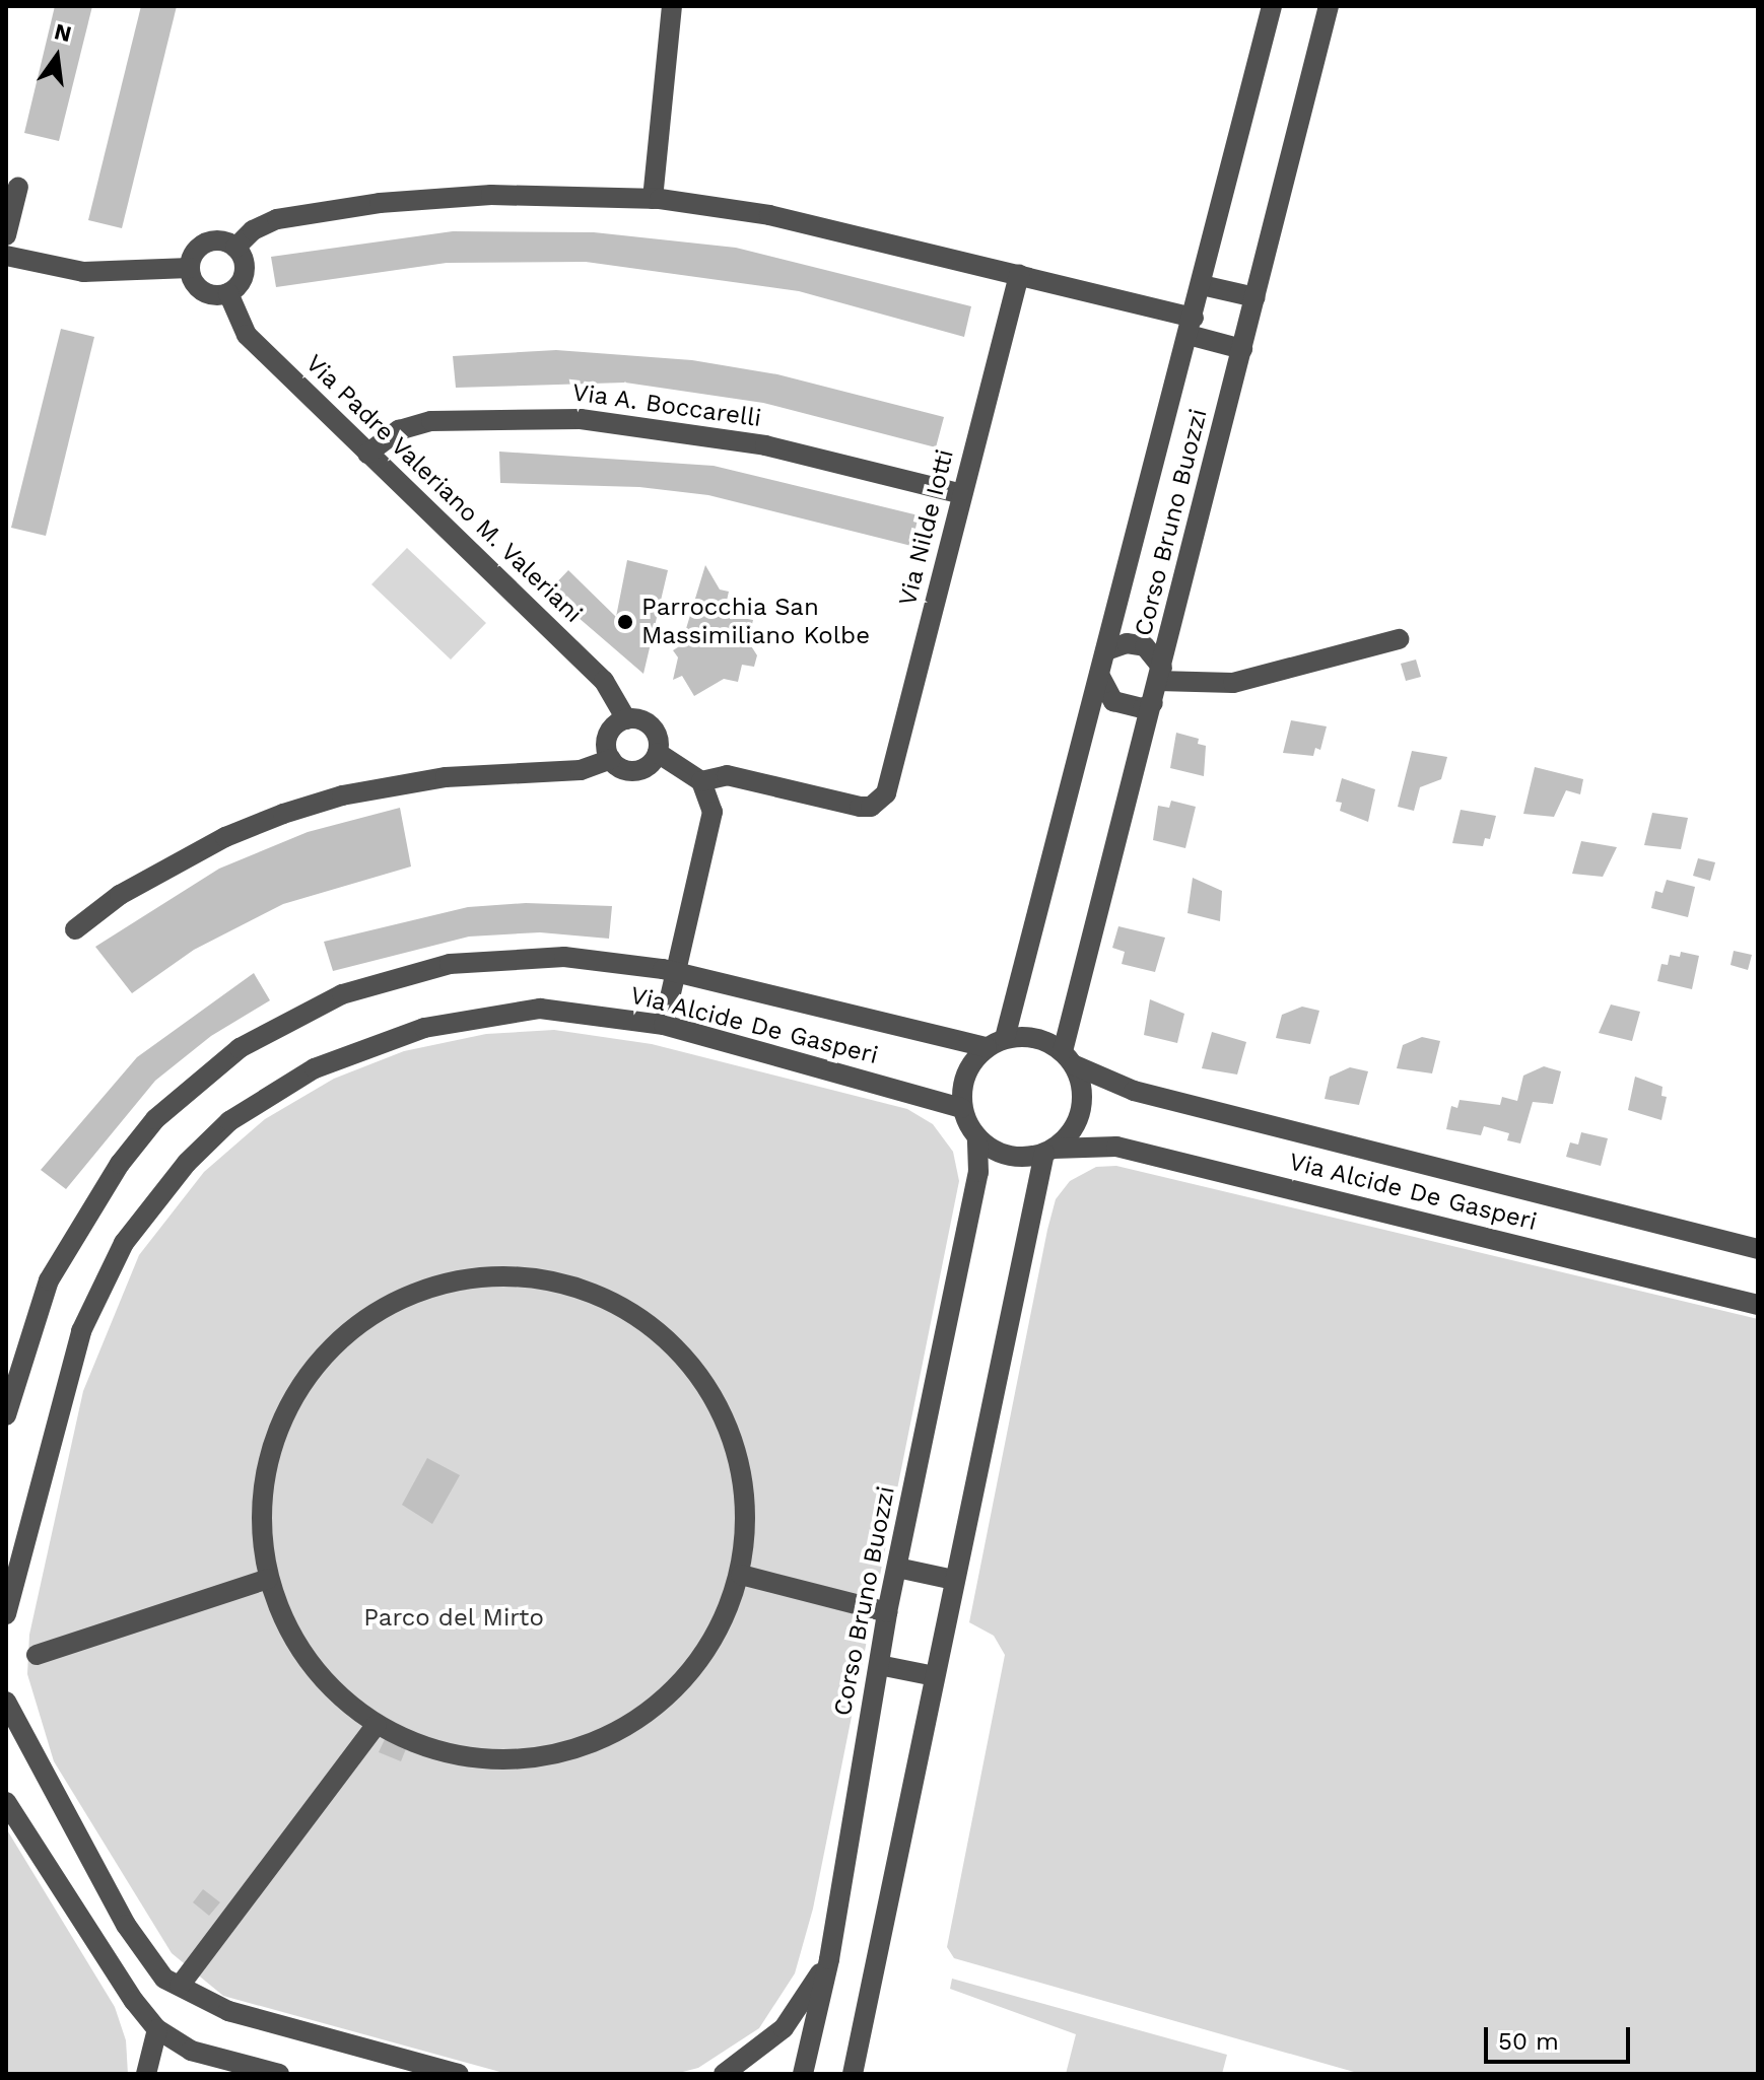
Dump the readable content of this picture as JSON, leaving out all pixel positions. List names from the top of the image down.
{
  "streets": {
    "street": [
      "Via A. Boccarelli",
      "Via Padre Valeriano M. Valeriani",
      "Corso Bruno Buozzi",
      "Via Nilde Iotti",
      "Via Alcide De Gasperi"
    ]
  },
  "crossings": [
    ["Via A. Boccarelli", "Via Padre Valeriano M. Valeriani"],
    ["Via A. Boccarelli", "Via Nilde Iotti"],
    ["Corso Bruno Buozzi", "Via Alcide De Gasperi"]
  ],
  "parks": ["Parco del Mirto"],
  "places": ["Parrocchia San Massimiliano Kolbe"],
  "scale_bar": "50 m",
  "north": "top"
}
